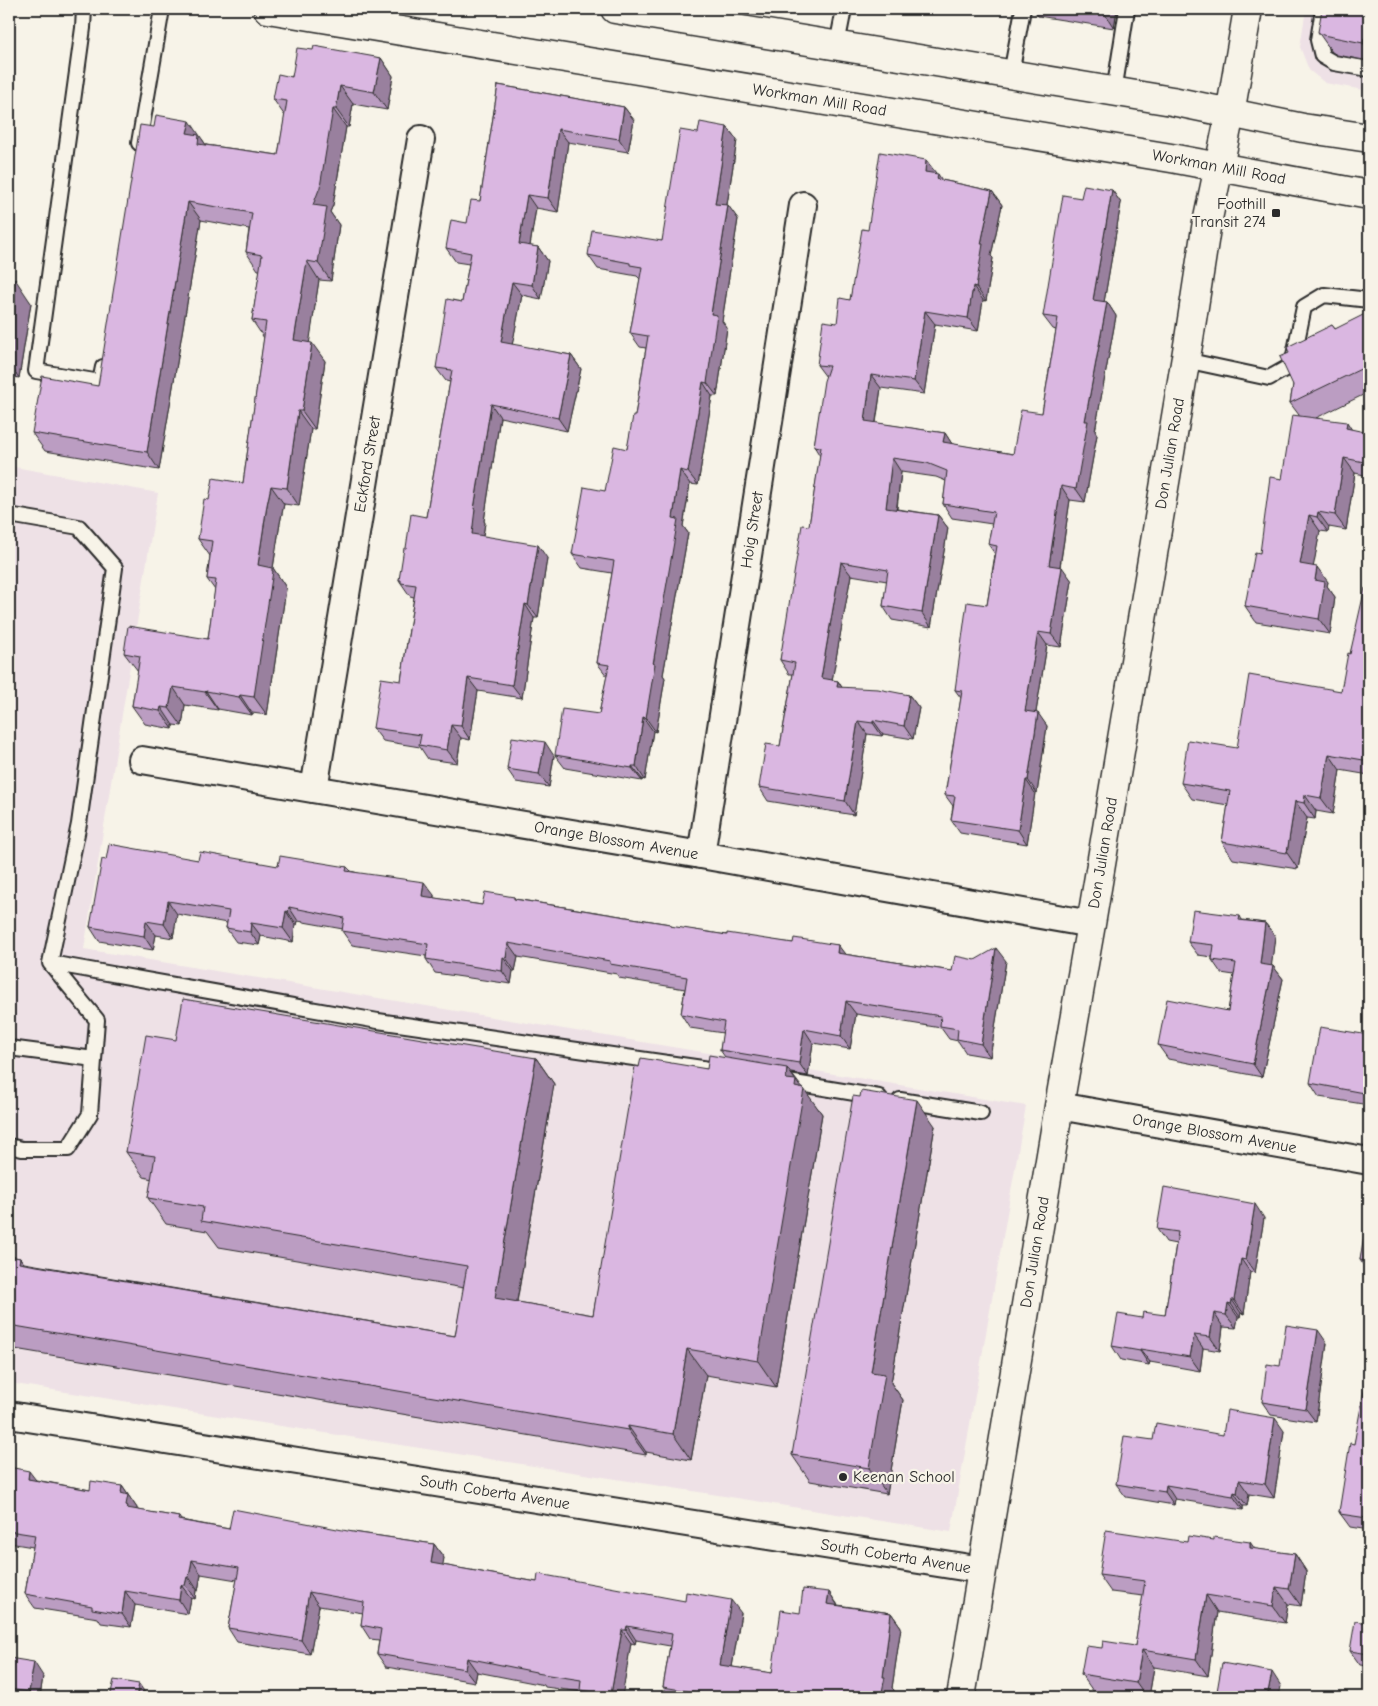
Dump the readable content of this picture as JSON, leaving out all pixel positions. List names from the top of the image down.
{
  "streets": {
    "main road": ["Workman Mill Road", "Don Julian Road"],
    "street": [
      "Eckford Street",
      "Hoig Street",
      "Orange Blossom Avenue",
      "South Coberta Avenue"
    ]
  },
  "crossings": [
    ["Workman Mill Road", "Don Julian Road"],
    ["Don Julian Road", "Orange Blossom Avenue"],
    ["Don Julian Road", "South Coberta Avenue"],
    ["Eckford Street", "Orange Blossom Avenue"],
    ["Hoig Street", "Orange Blossom Avenue"]
  ],
  "places": {
    "transit": ["Foothill Transit 274"],
    "other": ["Keenan School"]
  }
}
